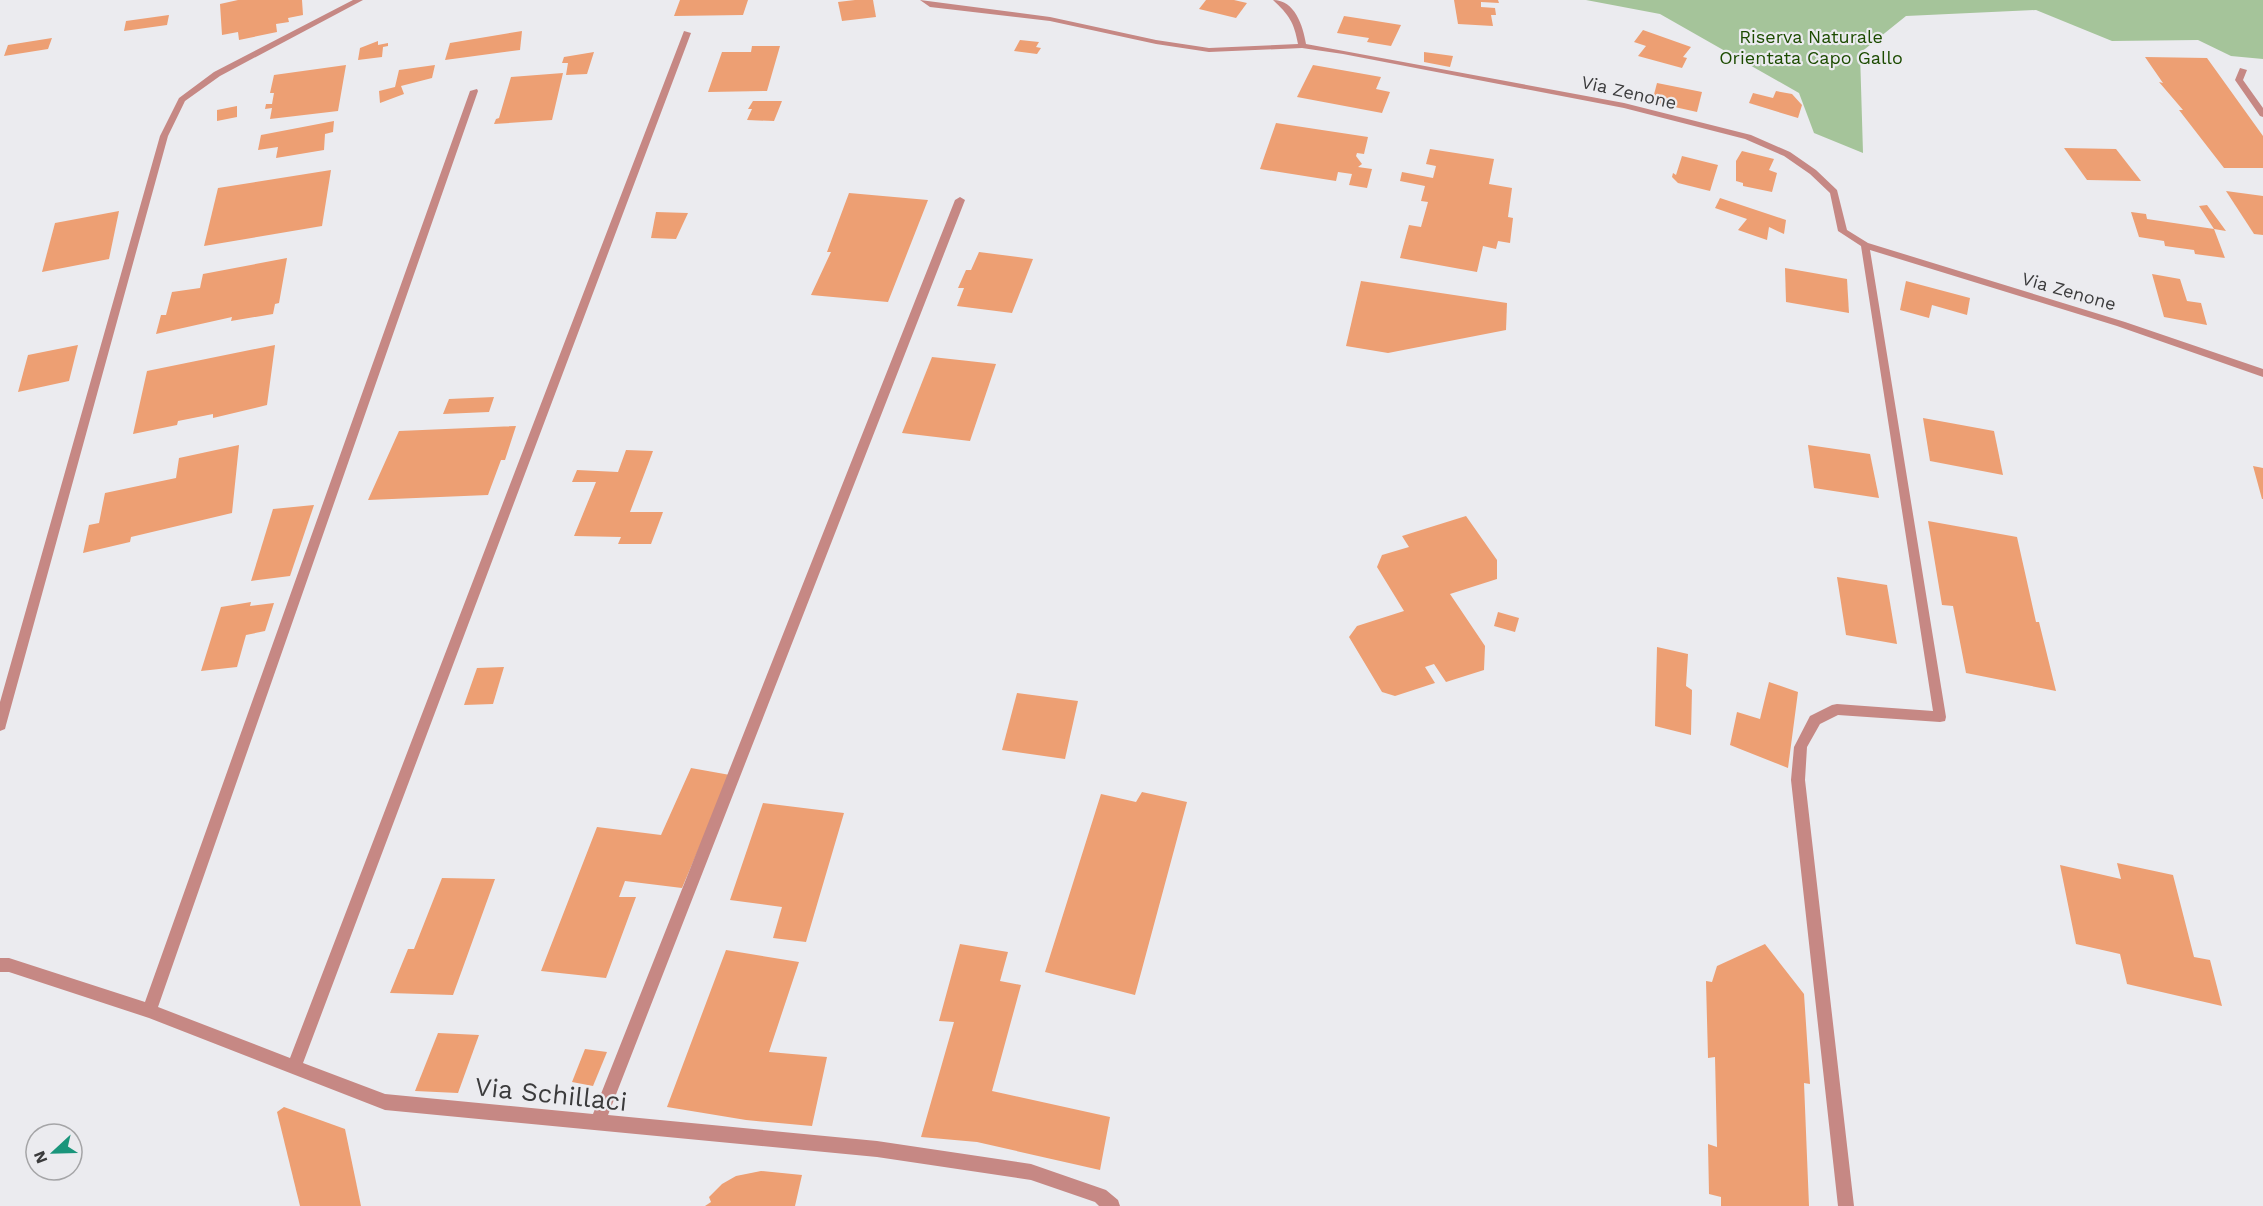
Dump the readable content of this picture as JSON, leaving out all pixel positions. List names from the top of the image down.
{
  "streets": {
    "street": ["Via Zenone", "Via Schillaci"]
  },
  "parks": ["Riserva Naturale Orientata Capo Gallo"],
  "north": "left"
}
